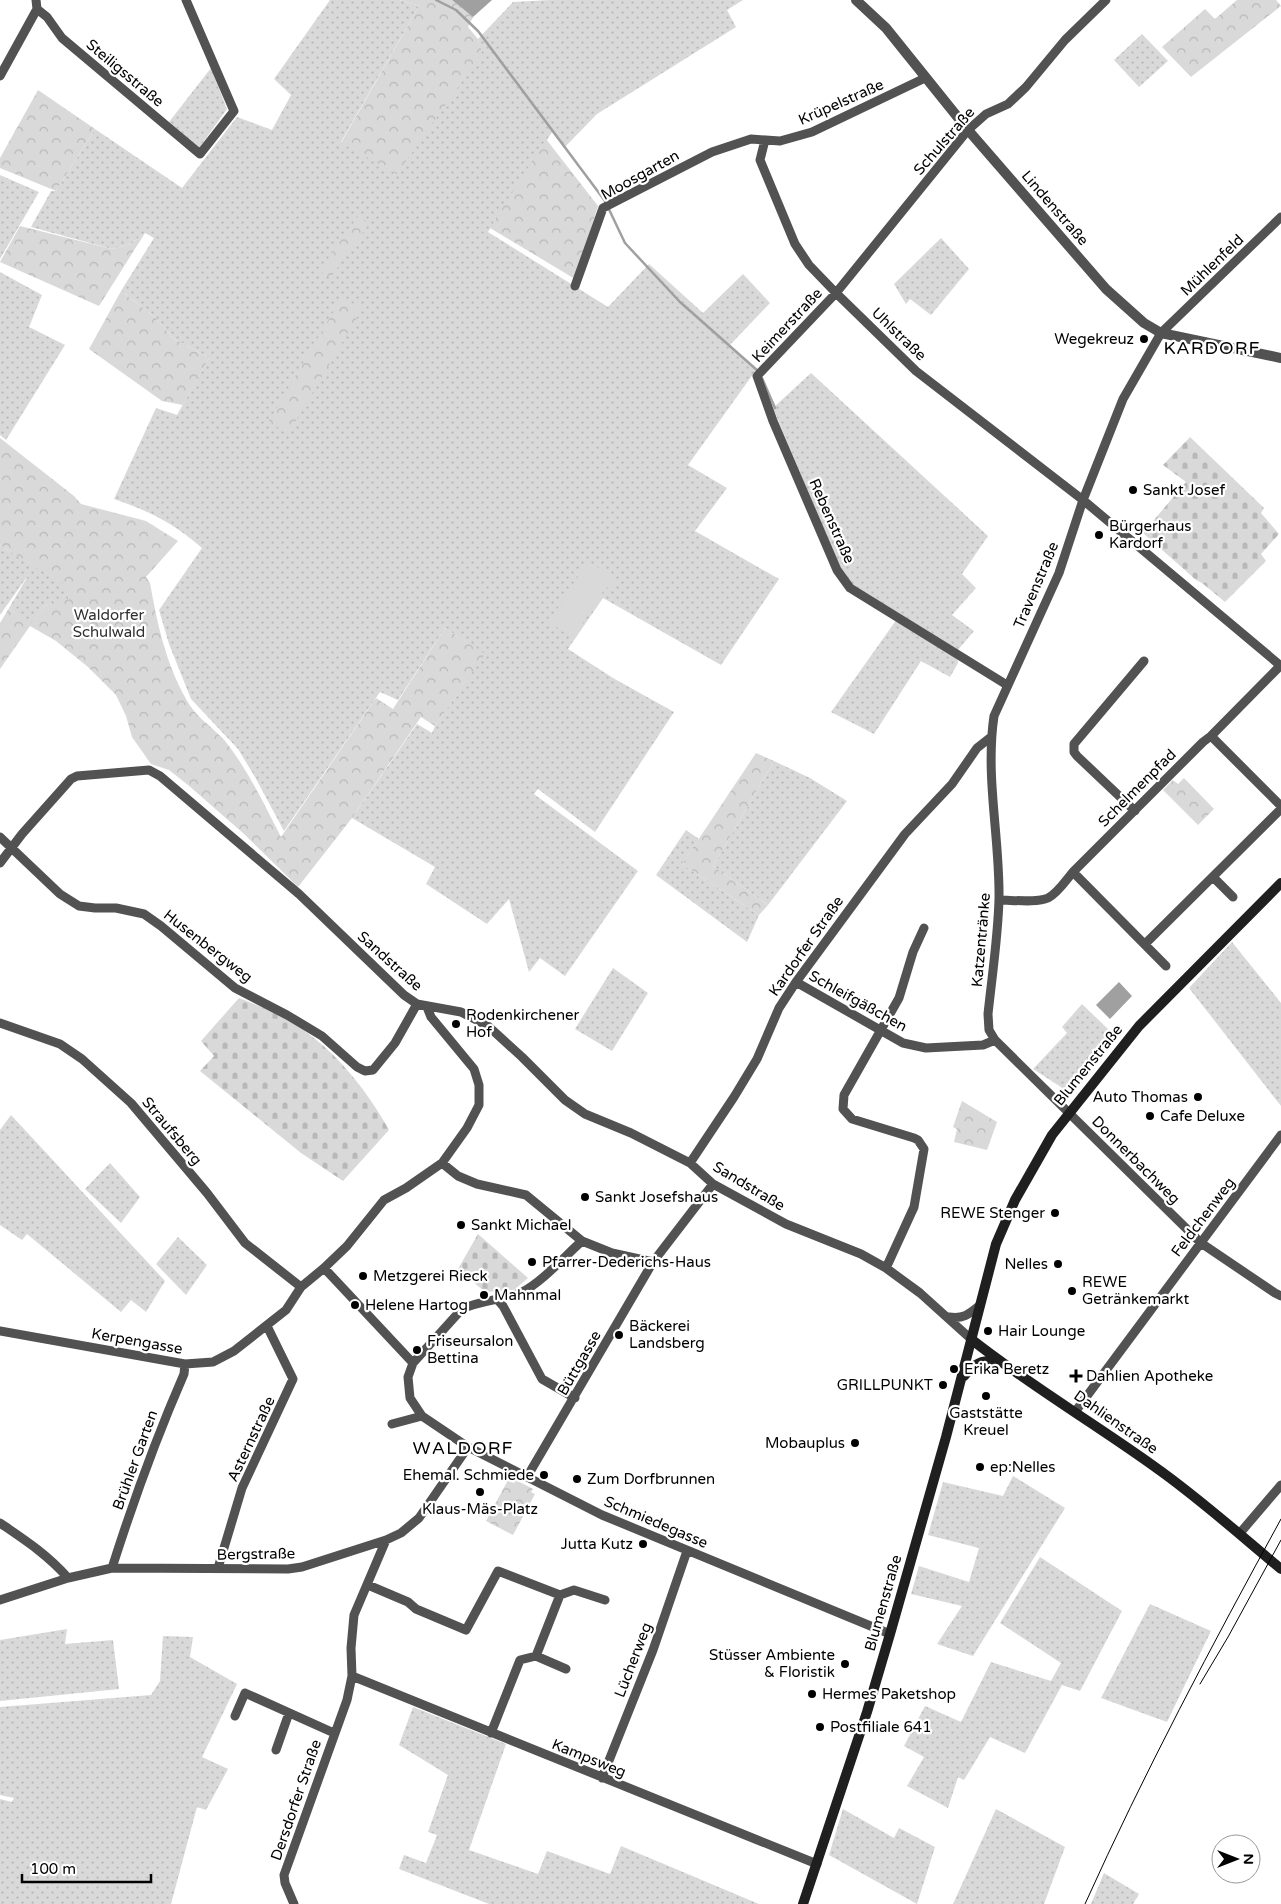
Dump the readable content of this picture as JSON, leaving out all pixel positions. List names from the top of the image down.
{
  "streets": {
    "main road": ["Blumenstraße", "Dahlienstraße"],
    "street": [
      "Steiligsstraße",
      "Krüpelstraße",
      "Schulstraße",
      "Moosgarten",
      "Lindenstraße",
      "Mühlenfeld",
      "Keimerstraße",
      "Uhlstraße",
      "Rebenstraße",
      "Travenstraße",
      "Schelmenpfad",
      "Katzentränke",
      "Husenbergweg",
      "Kardorfer Straße",
      "Sandstraße",
      "Schleifgäßchen",
      "Straufsberg",
      "Donnerbachweg",
      "Feldchenweg",
      "Kerpengasse",
      "Büttgasse",
      "Asternstraße",
      "Brühler Garten",
      "Schmiedegasse",
      "Bergstraße",
      "Lücherweg",
      "Kampsweg",
      "Dersdorfer Straße"
    ]
  },
  "crossings": [
    ["Krüpelstraße", "Moosgarten"],
    ["Krüpelstraße", "Lindenstraße"],
    ["Krüpelstraße", "Uhlstraße"],
    ["Schulstraße", "Lindenstraße"],
    ["Schulstraße", "Keimerstraße"],
    ["Schulstraße", "Uhlstraße"],
    ["Moosgarten", "Uhlstraße"],
    ["Lindenstraße", "Mühlenfeld"],
    ["Lindenstraße", "Travenstraße"],
    ["Mühlenfeld", "Travenstraße"],
    ["Keimerstraße", "Uhlstraße"],
    ["Keimerstraße", "Rebenstraße"],
    ["Uhlstraße", "Travenstraße"],
    ["Uhlstraße", "Schelmenpfad"],
    ["Rebenstraße", "Travenstraße"],
    ["Travenstraße", "Katzentränke"],
    ["Travenstraße", "Kardorfer Straße"],
    ["Schelmenpfad", "Katzentränke"],
    ["Katzentränke", "Kardorfer Straße"],
    ["Katzentränke", "Schleifgäßchen"],
    ["Katzentränke", "Blumenstraße"],
    ["Katzentränke", "Donnerbachweg"],
    ["Husenbergweg", "Sandstraße"],
    ["Kardorfer Straße", "Sandstraße"],
    ["Kardorfer Straße", "Schleifgäßchen"],
    ["Sandstraße", "Blumenstraße"],
    ["Sandstraße", "Kerpengasse"],
    ["Sandstraße", "Büttgasse"],
    ["Sandstraße", "Dahlienstraße"],
    ["Blumenstraße", "Donnerbachweg"],
    ["Blumenstraße", "Dahlienstraße"],
    ["Blumenstraße", "Schmiedegasse"],
    ["Blumenstraße", "Kampsweg"],
    ["Straufsberg", "Kerpengasse"],
    ["Donnerbachweg", "Feldchenweg"],
    ["Feldchenweg", "Dahlienstraße"],
    ["Kerpengasse", "Asternstraße"],
    ["Kerpengasse", "Brühler Garten"],
    ["Büttgasse", "Schmiedegasse"],
    ["Asternstraße", "Bergstraße"],
    ["Brühler Garten", "Bergstraße"],
    ["Schmiedegasse", "Bergstraße"],
    ["Schmiedegasse", "Lücherweg"],
    ["Bergstraße", "Dersdorfer Straße"],
    ["Lücherweg", "Kampsweg"],
    ["Kampsweg", "Dersdorfer Straße"]
  ],
  "districts": ["KARDORF", "WALDORF"],
  "parks": ["Waldorfer Schulwald"],
  "places": {
    "other": [
      "Wegekreuz",
      "Sankt Josef",
      "Bürgerhaus Kardorf",
      "Rodenkirchener Hof",
      "Auto Thomas",
      "Cafe Deluxe",
      "Sankt Josefshaus",
      "REWE Stenger",
      "Sankt Michael",
      "Pfarrer-Dederichs-Haus",
      "Nelles",
      "Metzgerei Rieck",
      "REWE Getränkemarkt",
      "Mahnmal",
      "Helene Hartog",
      "Hair Lounge",
      "Bäckerei Landsberg",
      "Friseursalon Bettina",
      "Erika Beretz",
      "GRILLPUNKT",
      "Gaststätte Kreuel",
      "Mobauplus",
      "ep:Nelles",
      "Ehemal. Schmiede",
      "Zum Dorfbrunnen",
      "Klaus-Mäs-Platz",
      "Jutta Kutz",
      "Stüsser Ambiente & Floristik",
      "Hermes Paketshop",
      "Postfiliale 641"
    ],
    "health": ["Dahlien Apotheke"]
  },
  "scale_bar": "100 m",
  "north": "right"
}
